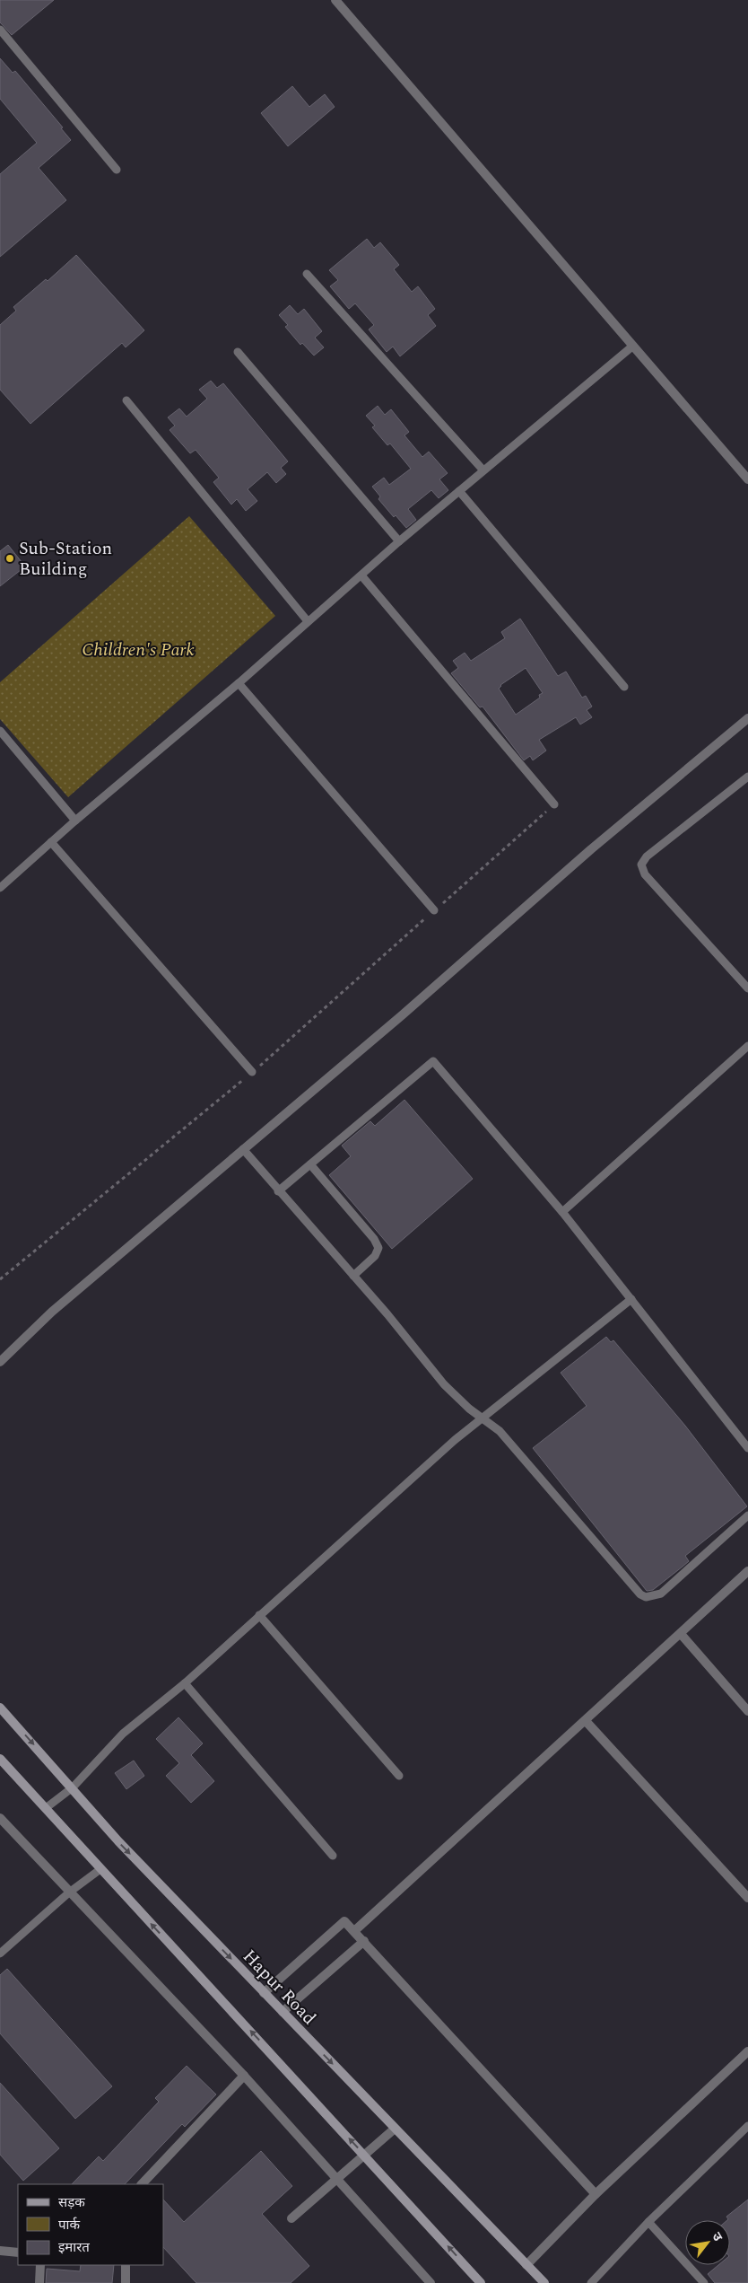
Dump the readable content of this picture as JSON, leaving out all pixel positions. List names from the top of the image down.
{
  "streets": {
    "main road": ["Hapur Road"]
  },
  "parks": ["Children's Park"],
  "places": ["Sub-Station Building"],
  "legend": ["सड़क", "पार्क", "इमारत"],
  "north": "top right"
}
